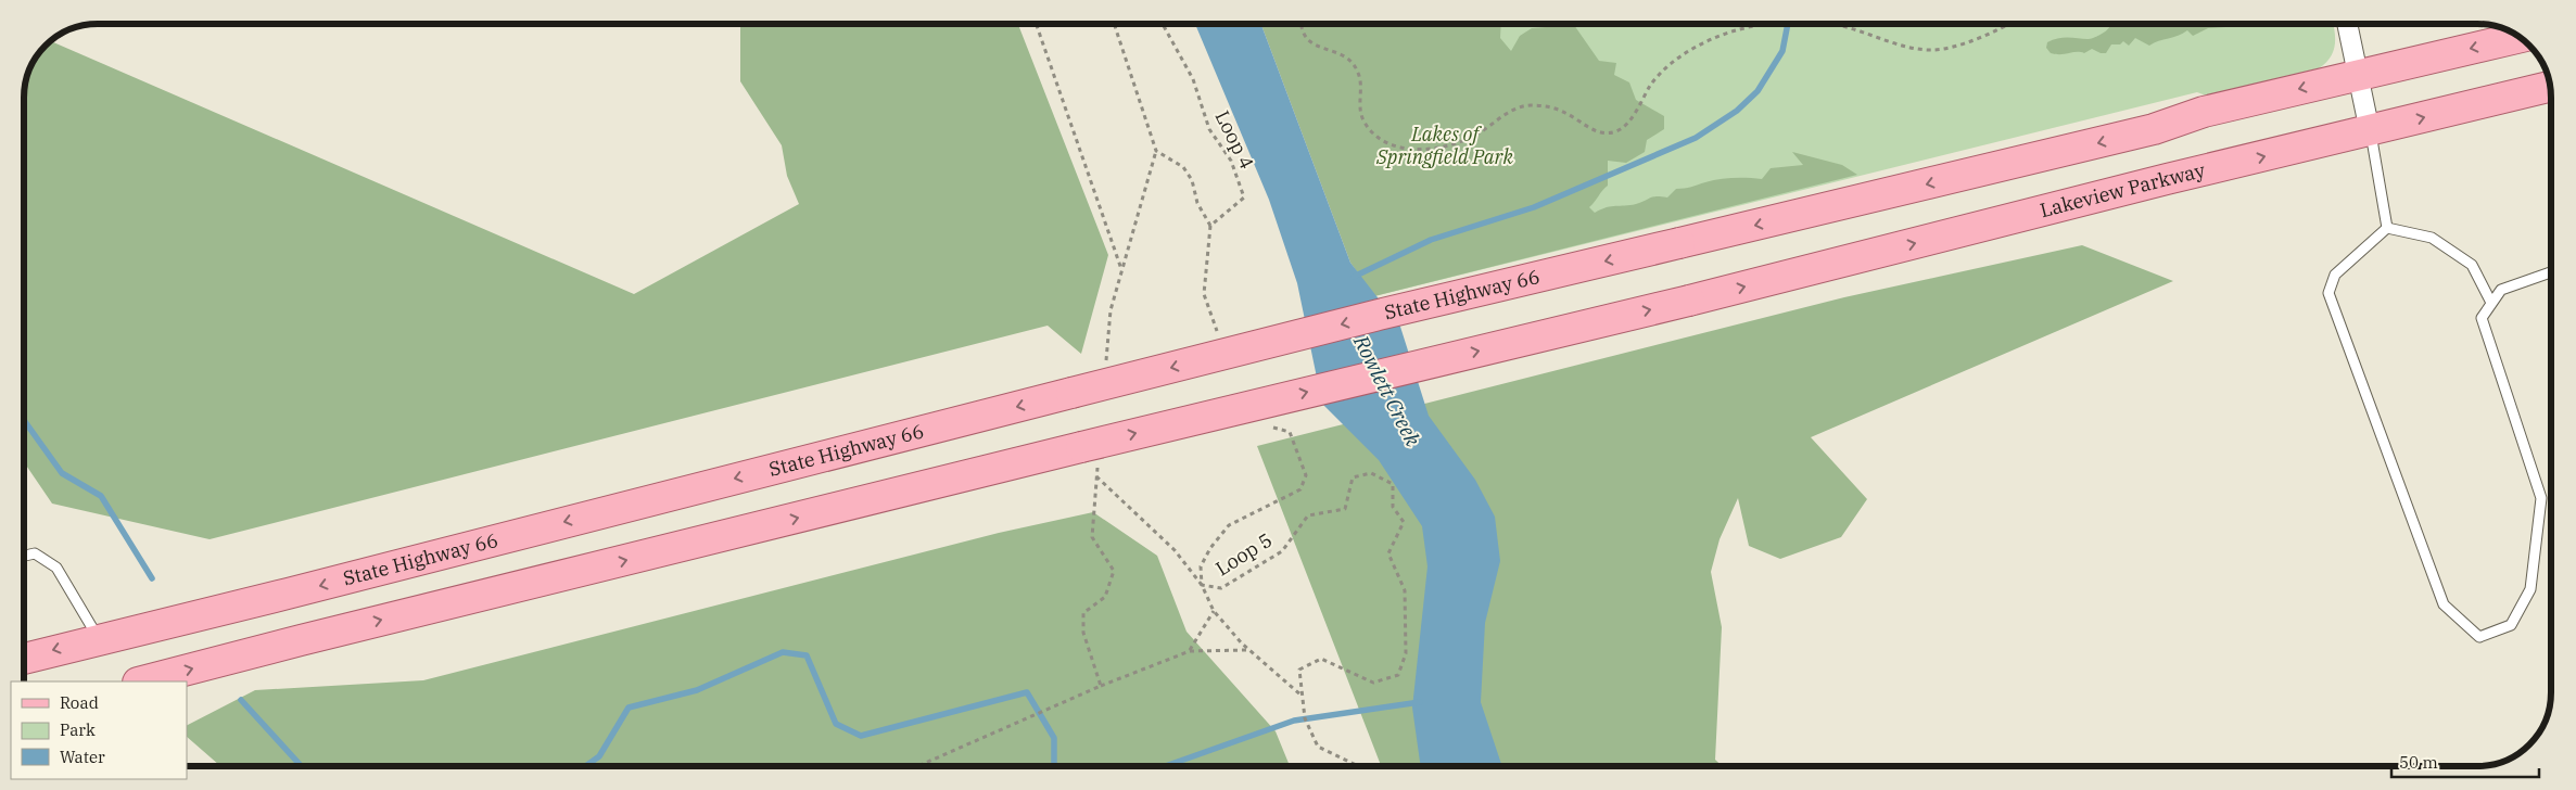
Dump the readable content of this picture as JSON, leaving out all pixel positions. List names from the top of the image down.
{
  "streets": {
    "main road": ["Lakeview Parkway", "State Highway 66"],
    "path": ["Loop 4", "Loop 5"]
  },
  "one_way": ["Lakeview Parkway", "State Highway 66"],
  "water": ["Rowlett Creek"],
  "parks": ["Lakes of Springfield Park"],
  "legend": ["Road", "Park", "Water"],
  "scale_bar": "50 m"
}
